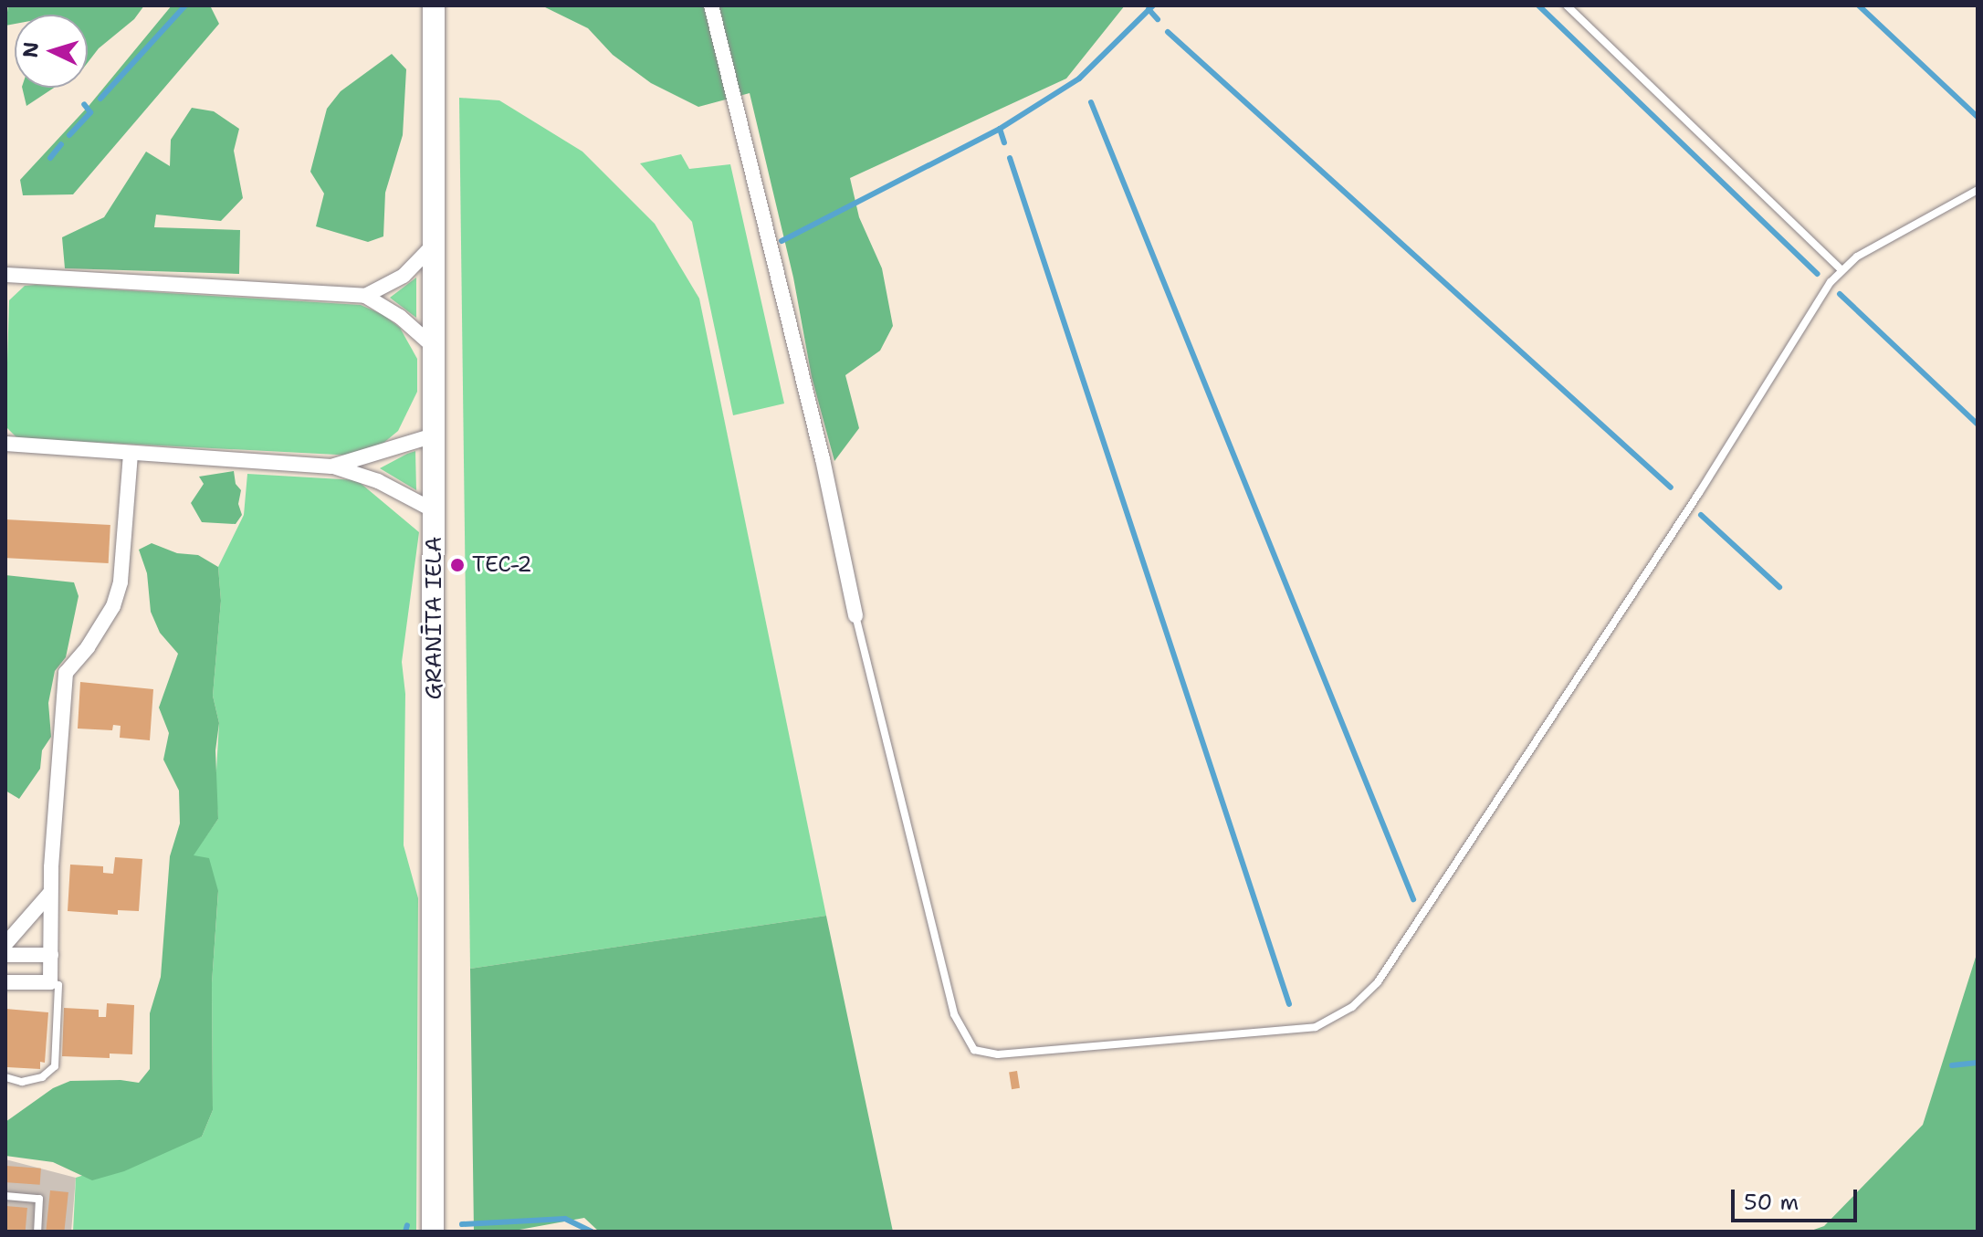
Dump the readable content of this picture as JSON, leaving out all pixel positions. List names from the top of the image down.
{
  "streets": {
    "main road": ["GRANĪTA IELA"]
  },
  "places": ["TEC-2"],
  "scale_bar": "50 m",
  "north": "left"
}
